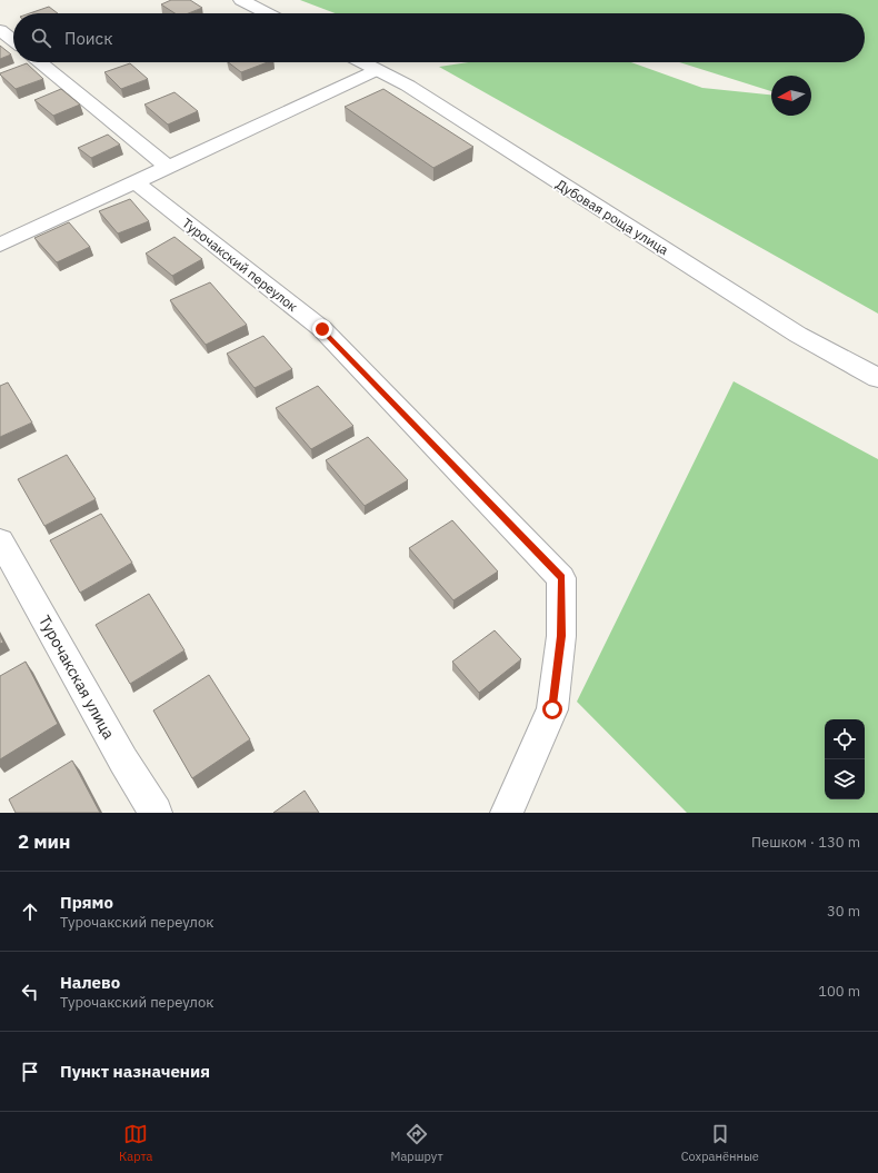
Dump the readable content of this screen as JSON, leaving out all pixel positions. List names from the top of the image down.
{
  "streets": {
    "street": ["Дубовая роща улица", "Турочакский переулок", "Турочакская улица"]
  },
  "north": "left",
  "page": {
    "search": "Поиск",
    "heading": ["2 мин", "Пешком · 130 m"],
    "list": [
      ["Прямо", "Турочакский переулок", "30 m"],
      ["Налево", "Турочакский переулок", "100 m"],
      "Пункт назначения"
    ],
    "nav": ["Карта", "Маршрут", "Сохранённые"]
  }
}
